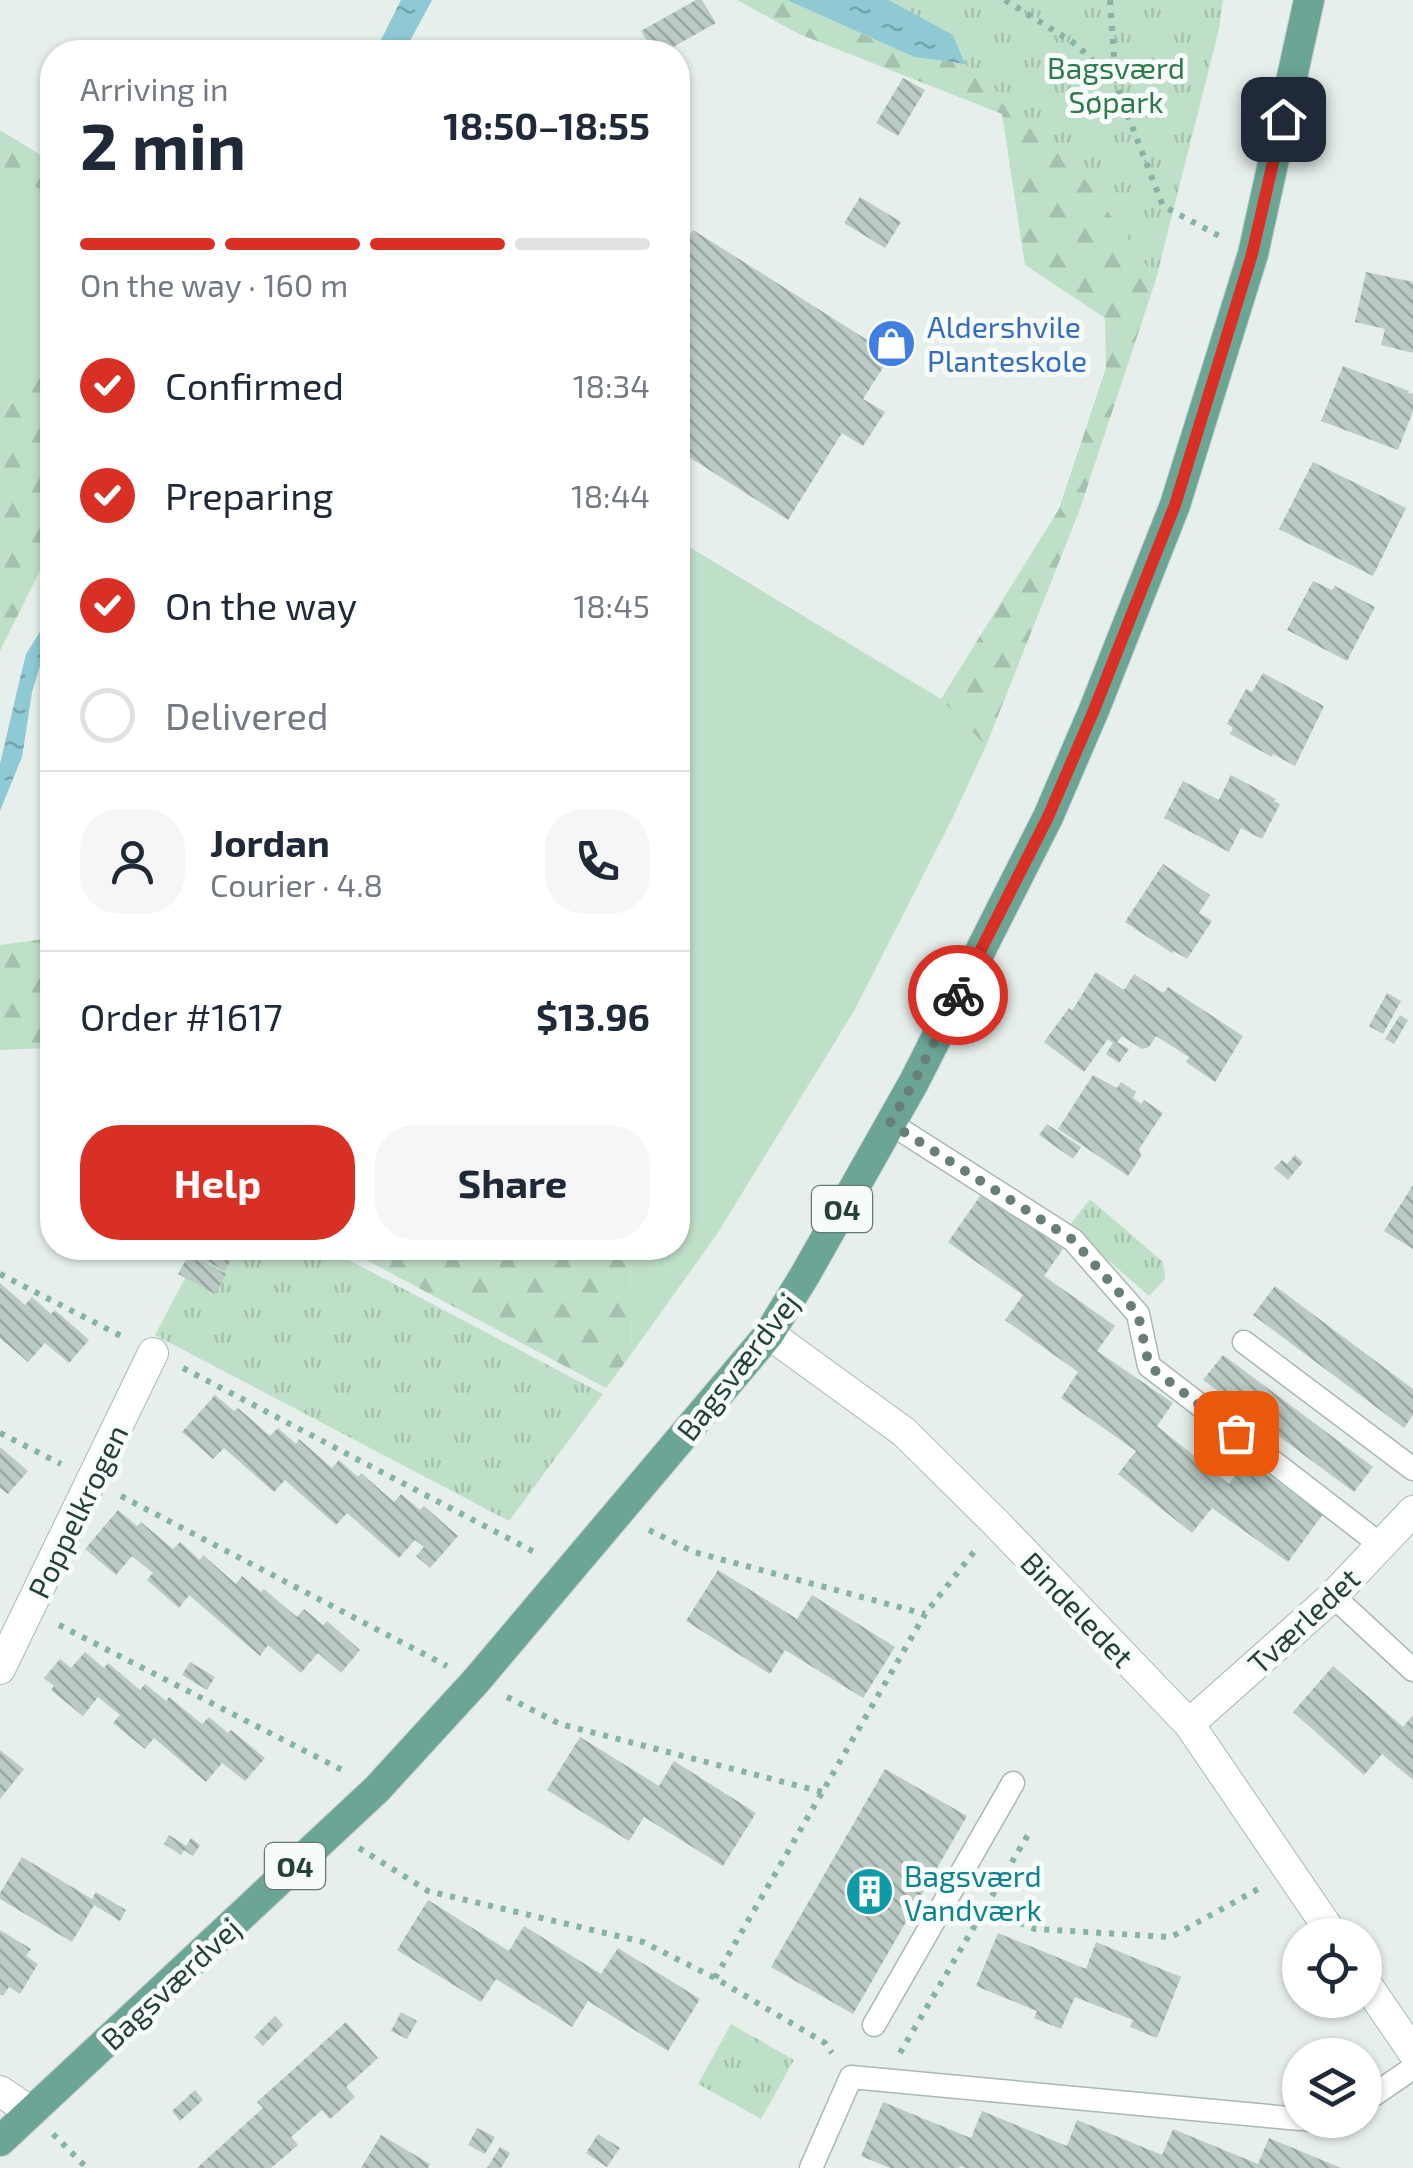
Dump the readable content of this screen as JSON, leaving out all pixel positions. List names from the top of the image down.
{
  "streets": {
    "main road": ["O4", "Bagsværdvej"],
    "street": ["Poppelkrogen", "Bindeledet", "Tværledet"]
  },
  "crossings": [
    ["Bagsværdvej", "Bindeledet"],
    ["Bindeledet", "Tværledet"]
  ],
  "parks": ["Bagsværd Søpark"],
  "places": {
    "shop": ["Aldershvile Planteskole"],
    "building": ["Bagsværd Vandværk"]
  },
  "page": {
    "heading": ["2 min", "Arriving in", "18:50–18:55"],
    "panel": [
      "Jordan",
      "Courier · 4.8",
      "Order #1617",
      "$13.96"
    ],
    "bar": "On the way · 160 m",
    "list": [
      ["Confirmed", "18:34"],
      ["Preparing", "18:44"],
      ["On the way", "18:45"],
      "Delivered"
    ],
    "buttons": ["Help", "Share"]
  }
}
